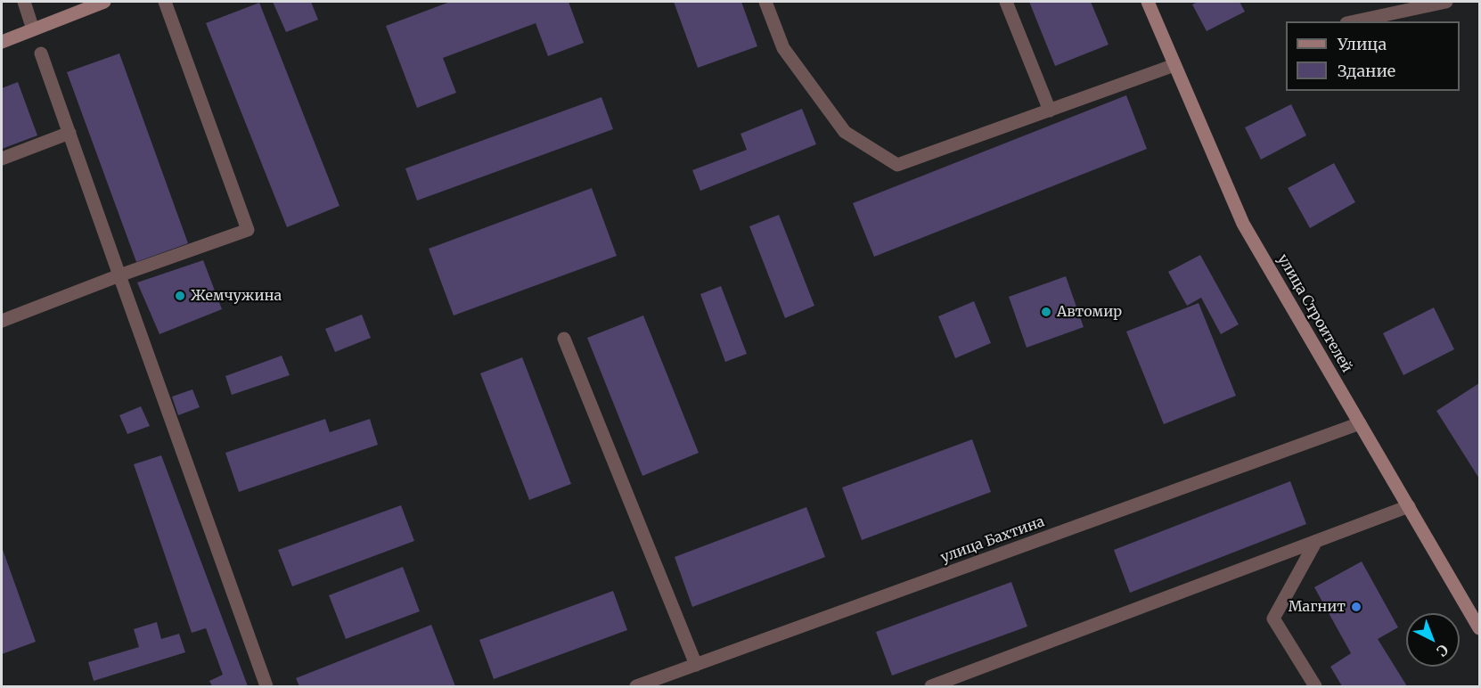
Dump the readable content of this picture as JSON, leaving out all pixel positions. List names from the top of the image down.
{
  "streets": {
    "main road": ["улица Строителей"],
    "street": ["улица Бахтина"]
  },
  "crossings": [
    ["улица Строителей", "улица Бахтина"]
  ],
  "places": ["Жемчужина", "Автомир", "Магнит"],
  "legend": ["Улица", "Здание"],
  "north": "bottom right"
}
